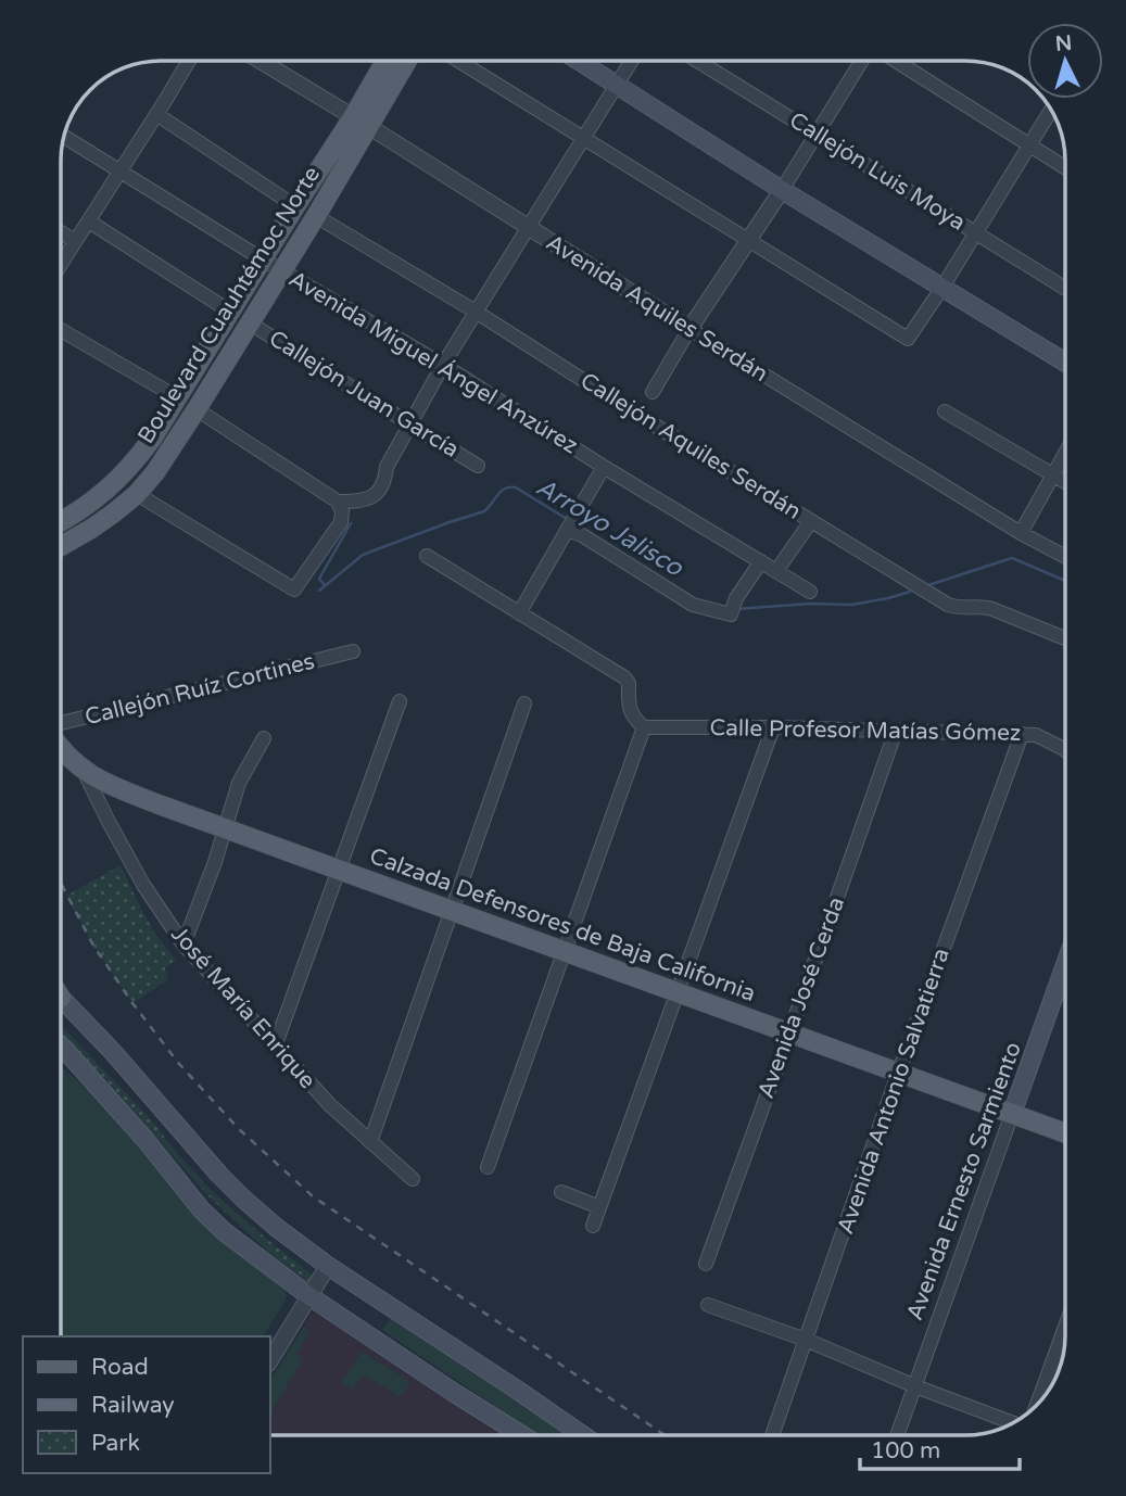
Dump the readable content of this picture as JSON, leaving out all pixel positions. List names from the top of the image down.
{
  "streets": {
    "main road": ["Boulevard Cuauhtémoc Norte", "Calzada Defensores de Baja California", "Avenida Ernesto Sarmiento"],
    "street": [
      "Callejón Luis Moya",
      "Avenida Aquiles Serdán",
      "Avenida Miguel Ángel Anzúrez",
      "Callejón Juan García",
      "Callejón Aquiles Serdán",
      "Callejón Ruíz Cortines",
      "Calle Profesor Matías Gómez",
      "Avenida José Cerda",
      "José María Enrique",
      "Avenida Antonio Salvatierra"
    ]
  },
  "crossings": [
    ["Boulevard Cuauhtémoc Norte", "Avenida Aquiles Serdán"],
    ["Boulevard Cuauhtémoc Norte", "Avenida Miguel Ángel Anzúrez"],
    ["Boulevard Cuauhtémoc Norte", "Callejón Juan García"],
    ["Boulevard Cuauhtémoc Norte", "Callejón Aquiles Serdán"],
    ["Calle Profesor Matías Gómez", "Avenida José Cerda"],
    ["Calle Profesor Matías Gómez", "Avenida Antonio Salvatierra"],
    ["Calzada Defensores de Baja California", "Avenida José Cerda"],
    ["Calzada Defensores de Baja California", "José María Enrique"],
    ["Calzada Defensores de Baja California", "Avenida Antonio Salvatierra"],
    ["Calzada Defensores de Baja California", "Avenida Ernesto Sarmiento"]
  ],
  "water": ["Arroyo Jalisco"],
  "legend": ["Road", "Railway", "Park"],
  "scale_bar": "100 m",
  "north": "top"
}
